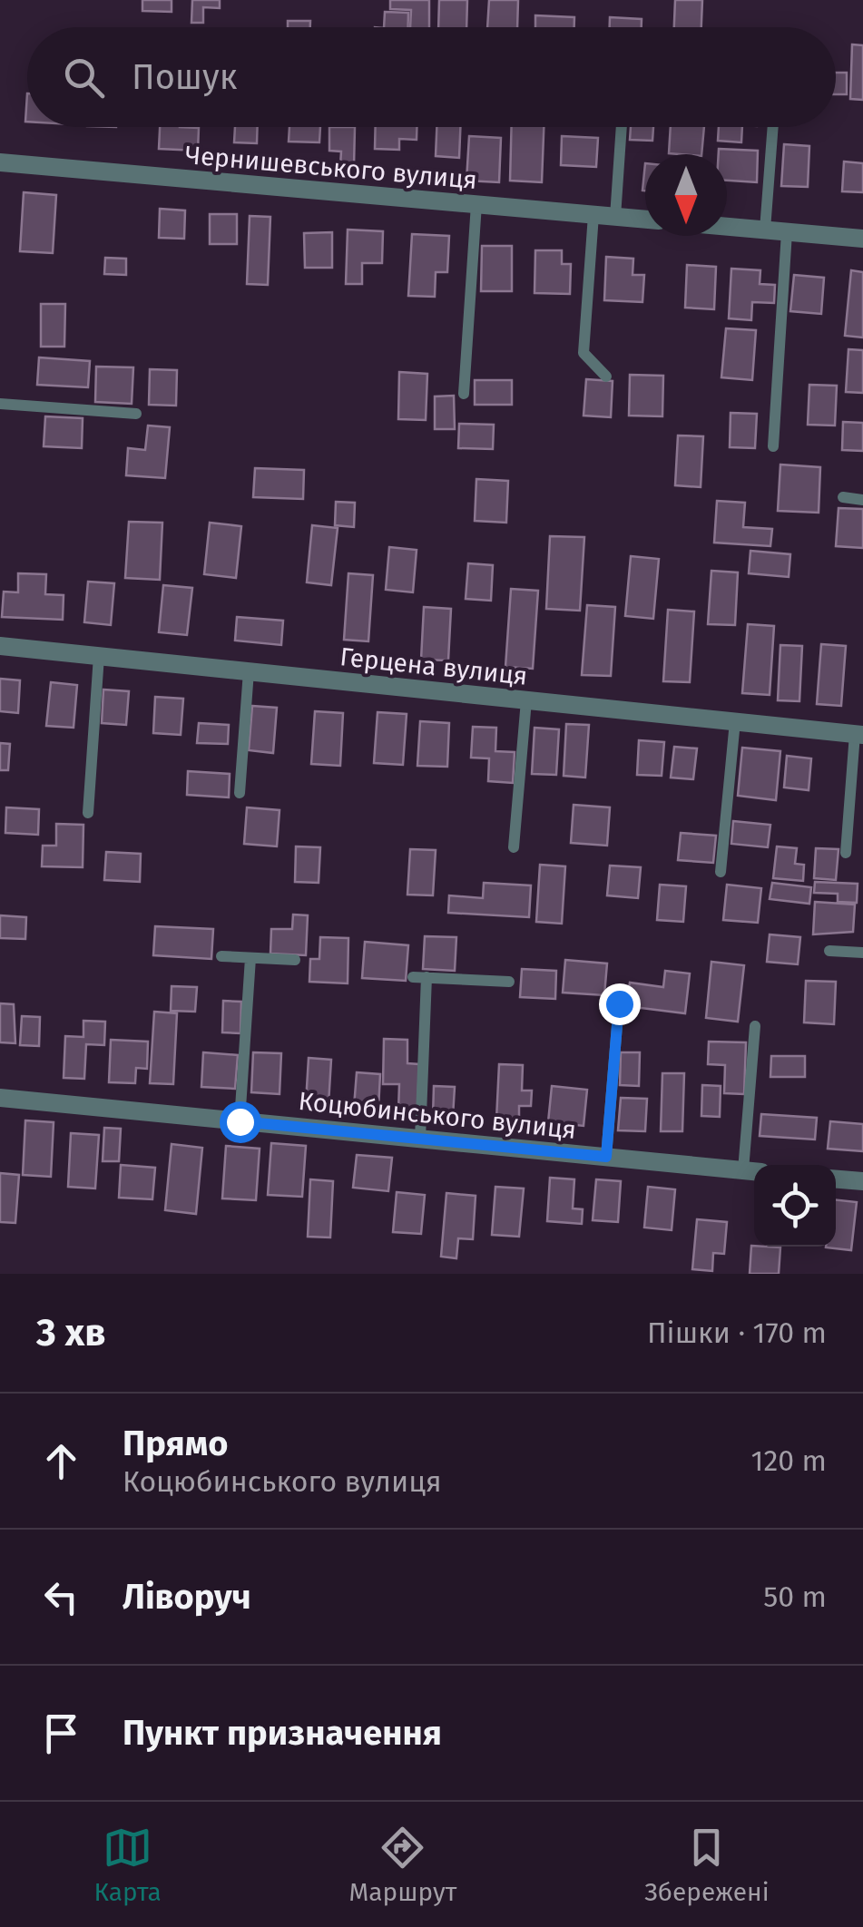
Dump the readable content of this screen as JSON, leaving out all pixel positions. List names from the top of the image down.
{
  "streets": {
    "street": ["Чернишевського вулиця", "Герцена вулиця", "Коцюбинського вулиця"]
  },
  "north": "bottom",
  "page": {
    "search": "Пошук",
    "heading": ["3 хв", "Пішки · 170 m"],
    "list": [
      ["Прямо", "Коцюбинського вулиця", "120 m"],
      ["Ліворуч", "50 m"],
      "Пункт призначення"
    ],
    "nav": ["Карта", "Маршрут", "Збережені"]
  }
}
